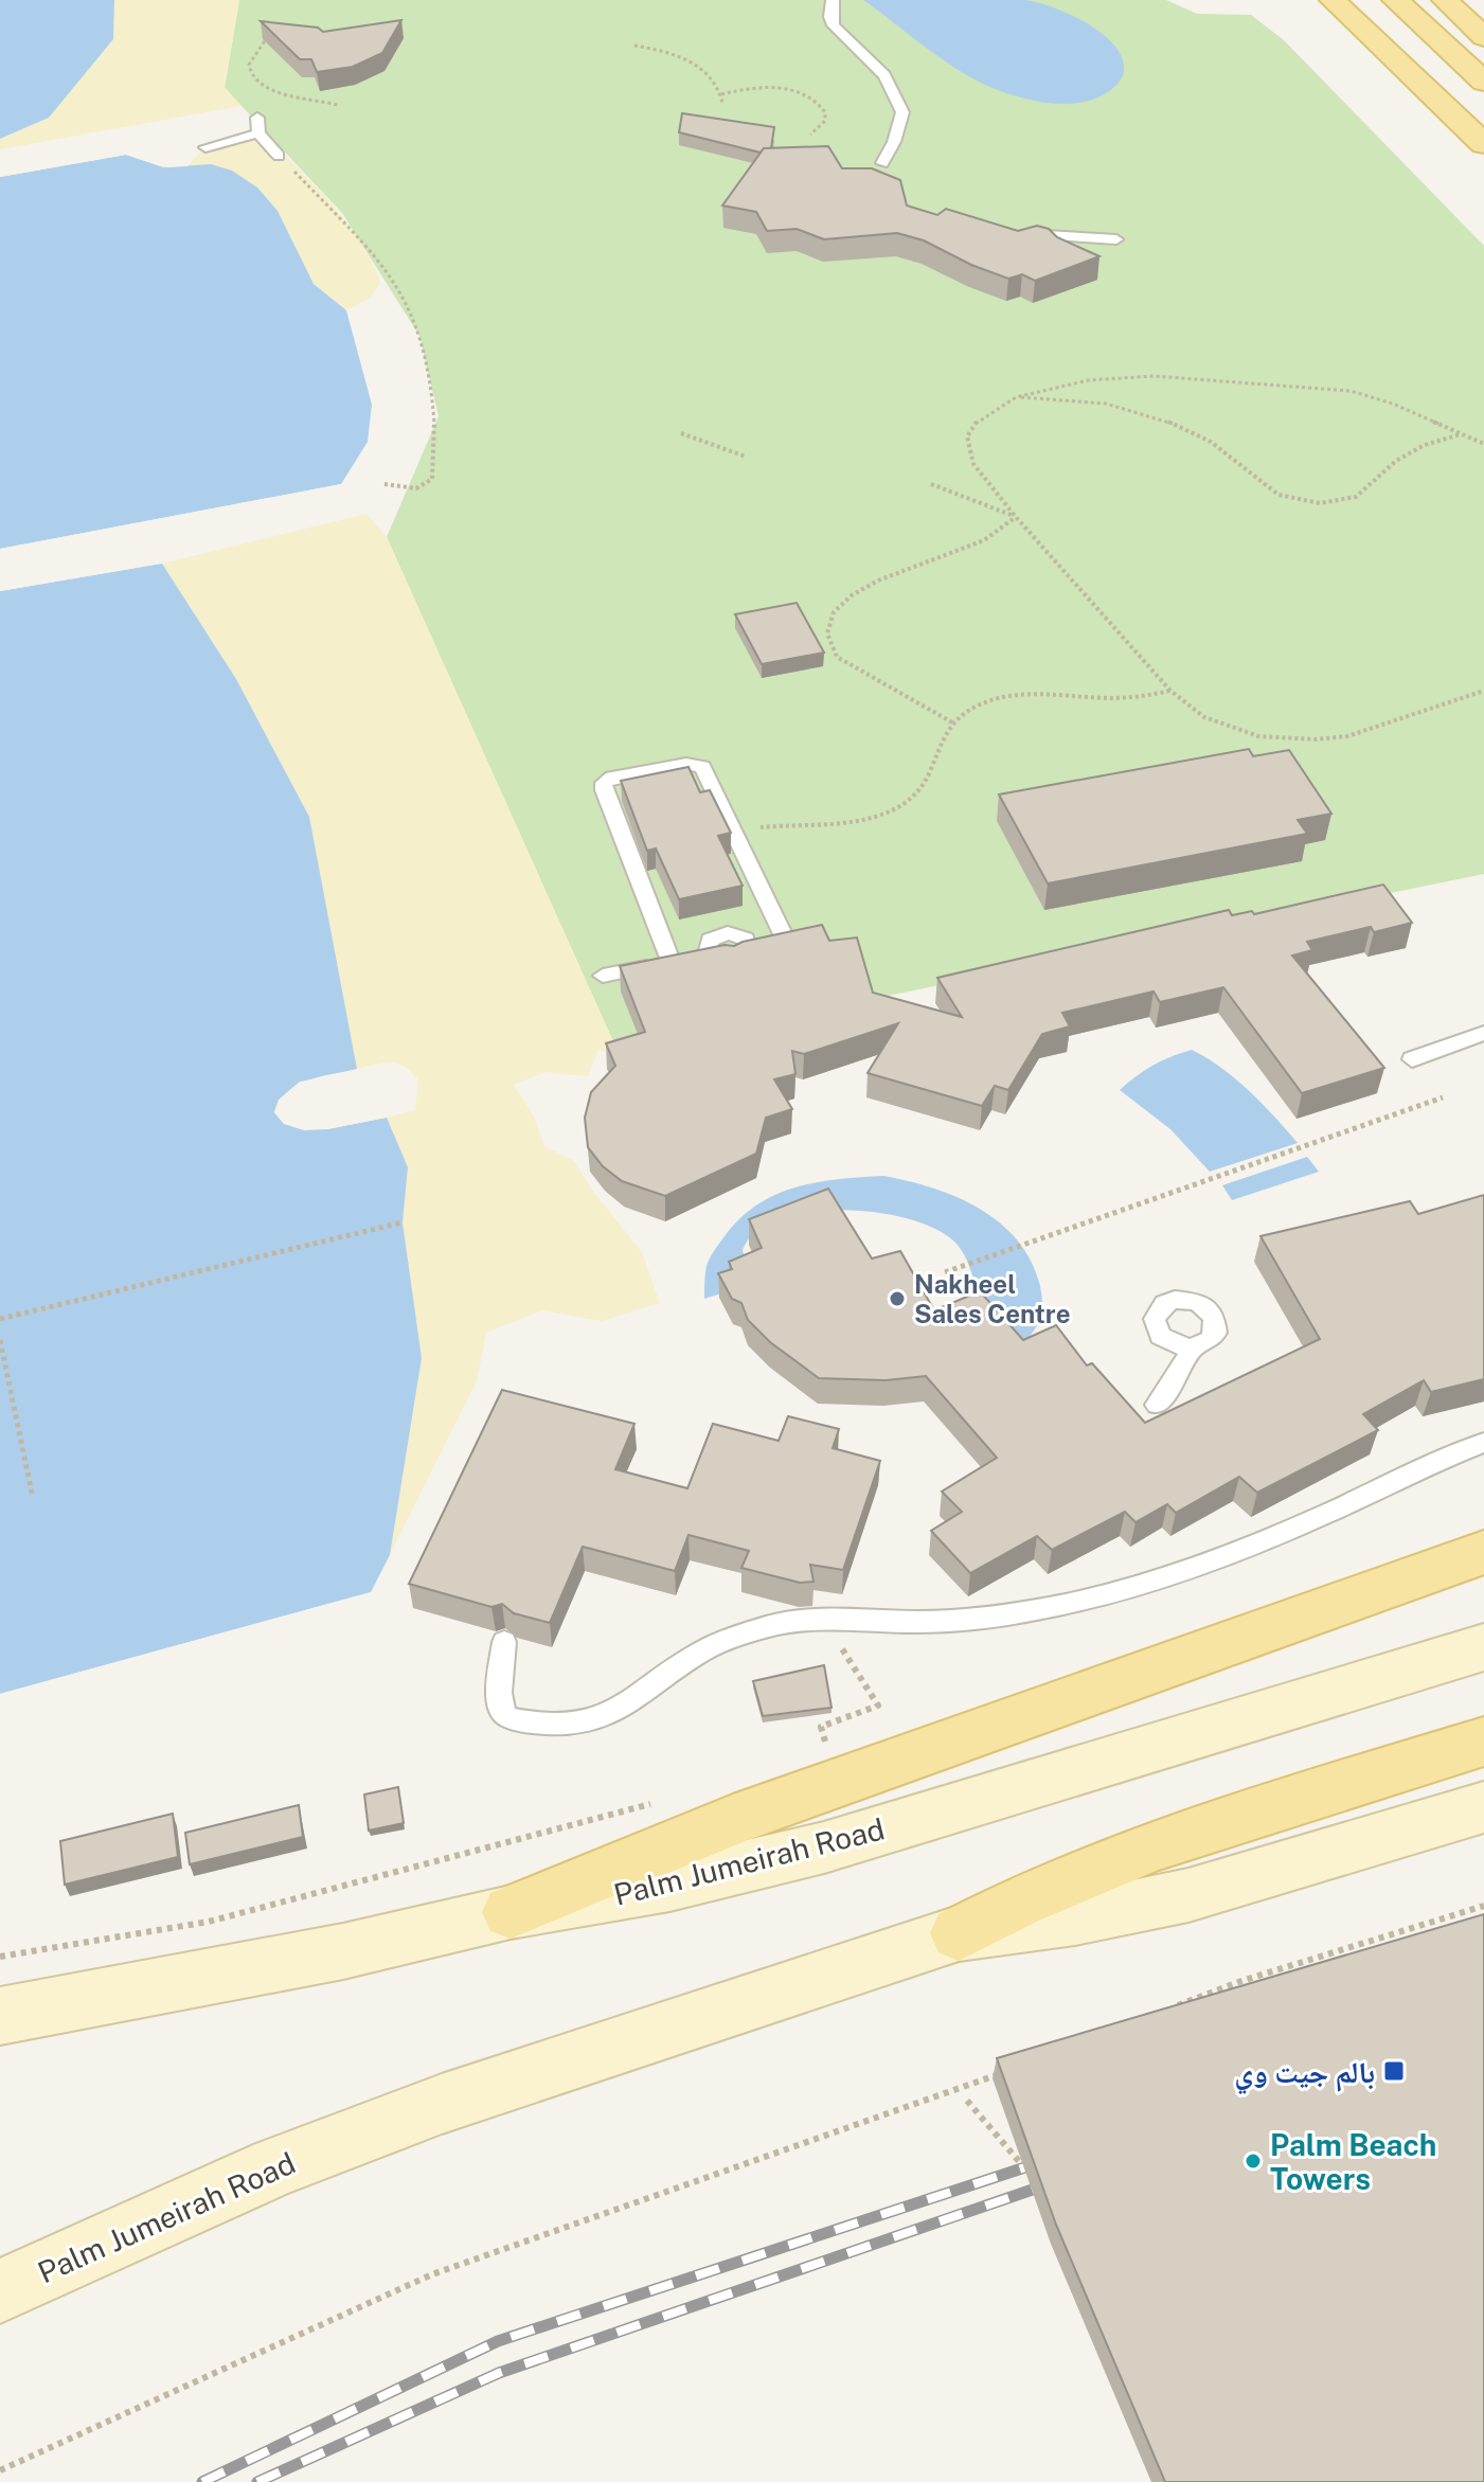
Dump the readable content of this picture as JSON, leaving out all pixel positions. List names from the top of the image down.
{
  "streets": {
    "main road": ["Palm Jumeirah Road"]
  },
  "places": {
    "other": ["Nakheel Sales Centre", "Palm Beach Towers"],
    "transit": ["بالم جيت وي"]
  }
}
